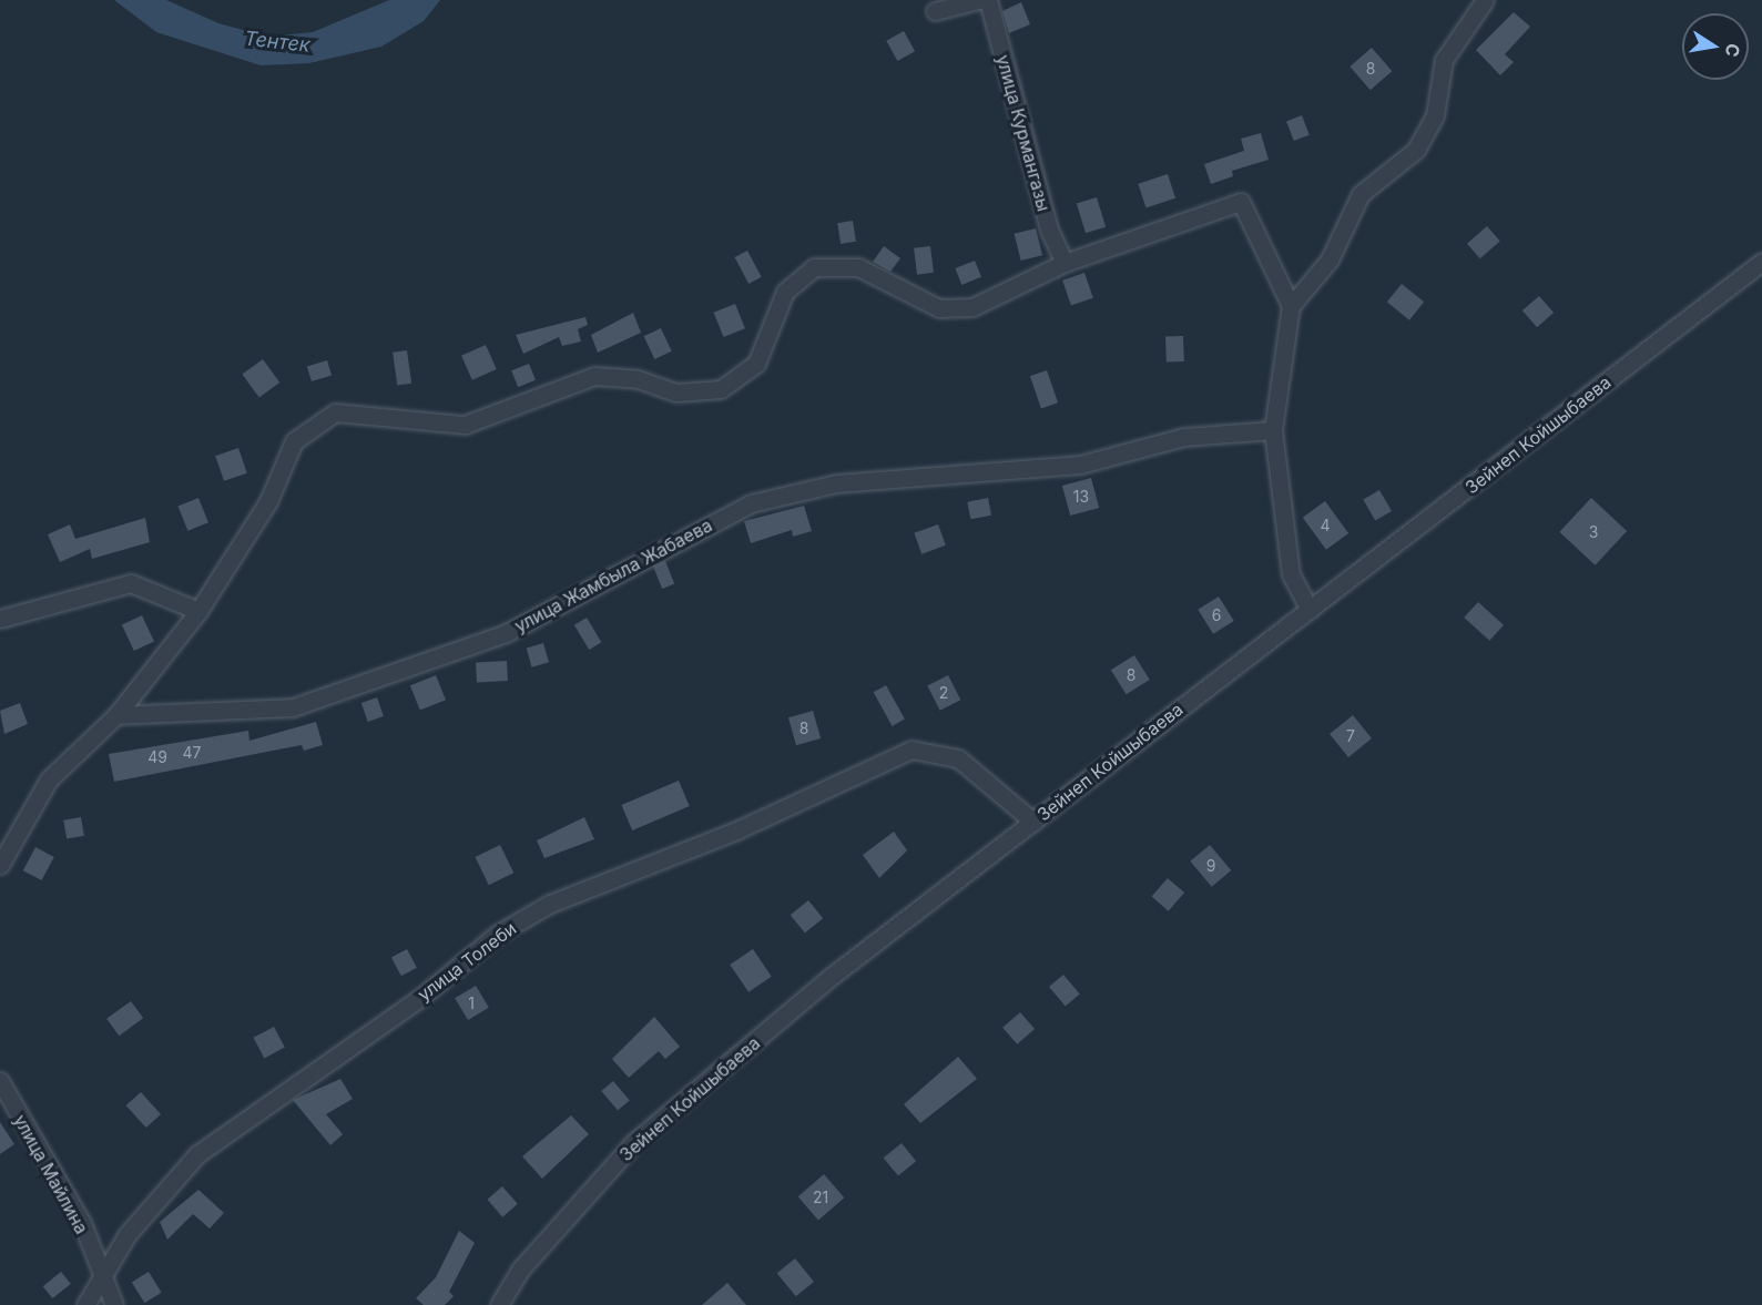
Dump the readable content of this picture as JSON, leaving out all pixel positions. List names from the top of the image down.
{
  "streets": {
    "street": [
      "улица Курмангазы",
      "Зейнеп Койшыбаева",
      "улица Жамбыла Жабаева",
      "улица Толеби",
      "улица Майлина"
    ]
  },
  "crossings": [
    ["Зейнеп Койшыбаева", "улица Толеби"],
    ["улица Толеби", "улица Майлина"]
  ],
  "water": ["Тентек"],
  "house_numbers": [
    "8",
    "13",
    "4",
    "3",
    "6",
    "8",
    "2",
    "8",
    "7",
    "47",
    "49",
    "9",
    "1",
    "21"
  ],
  "north": "right"
}
